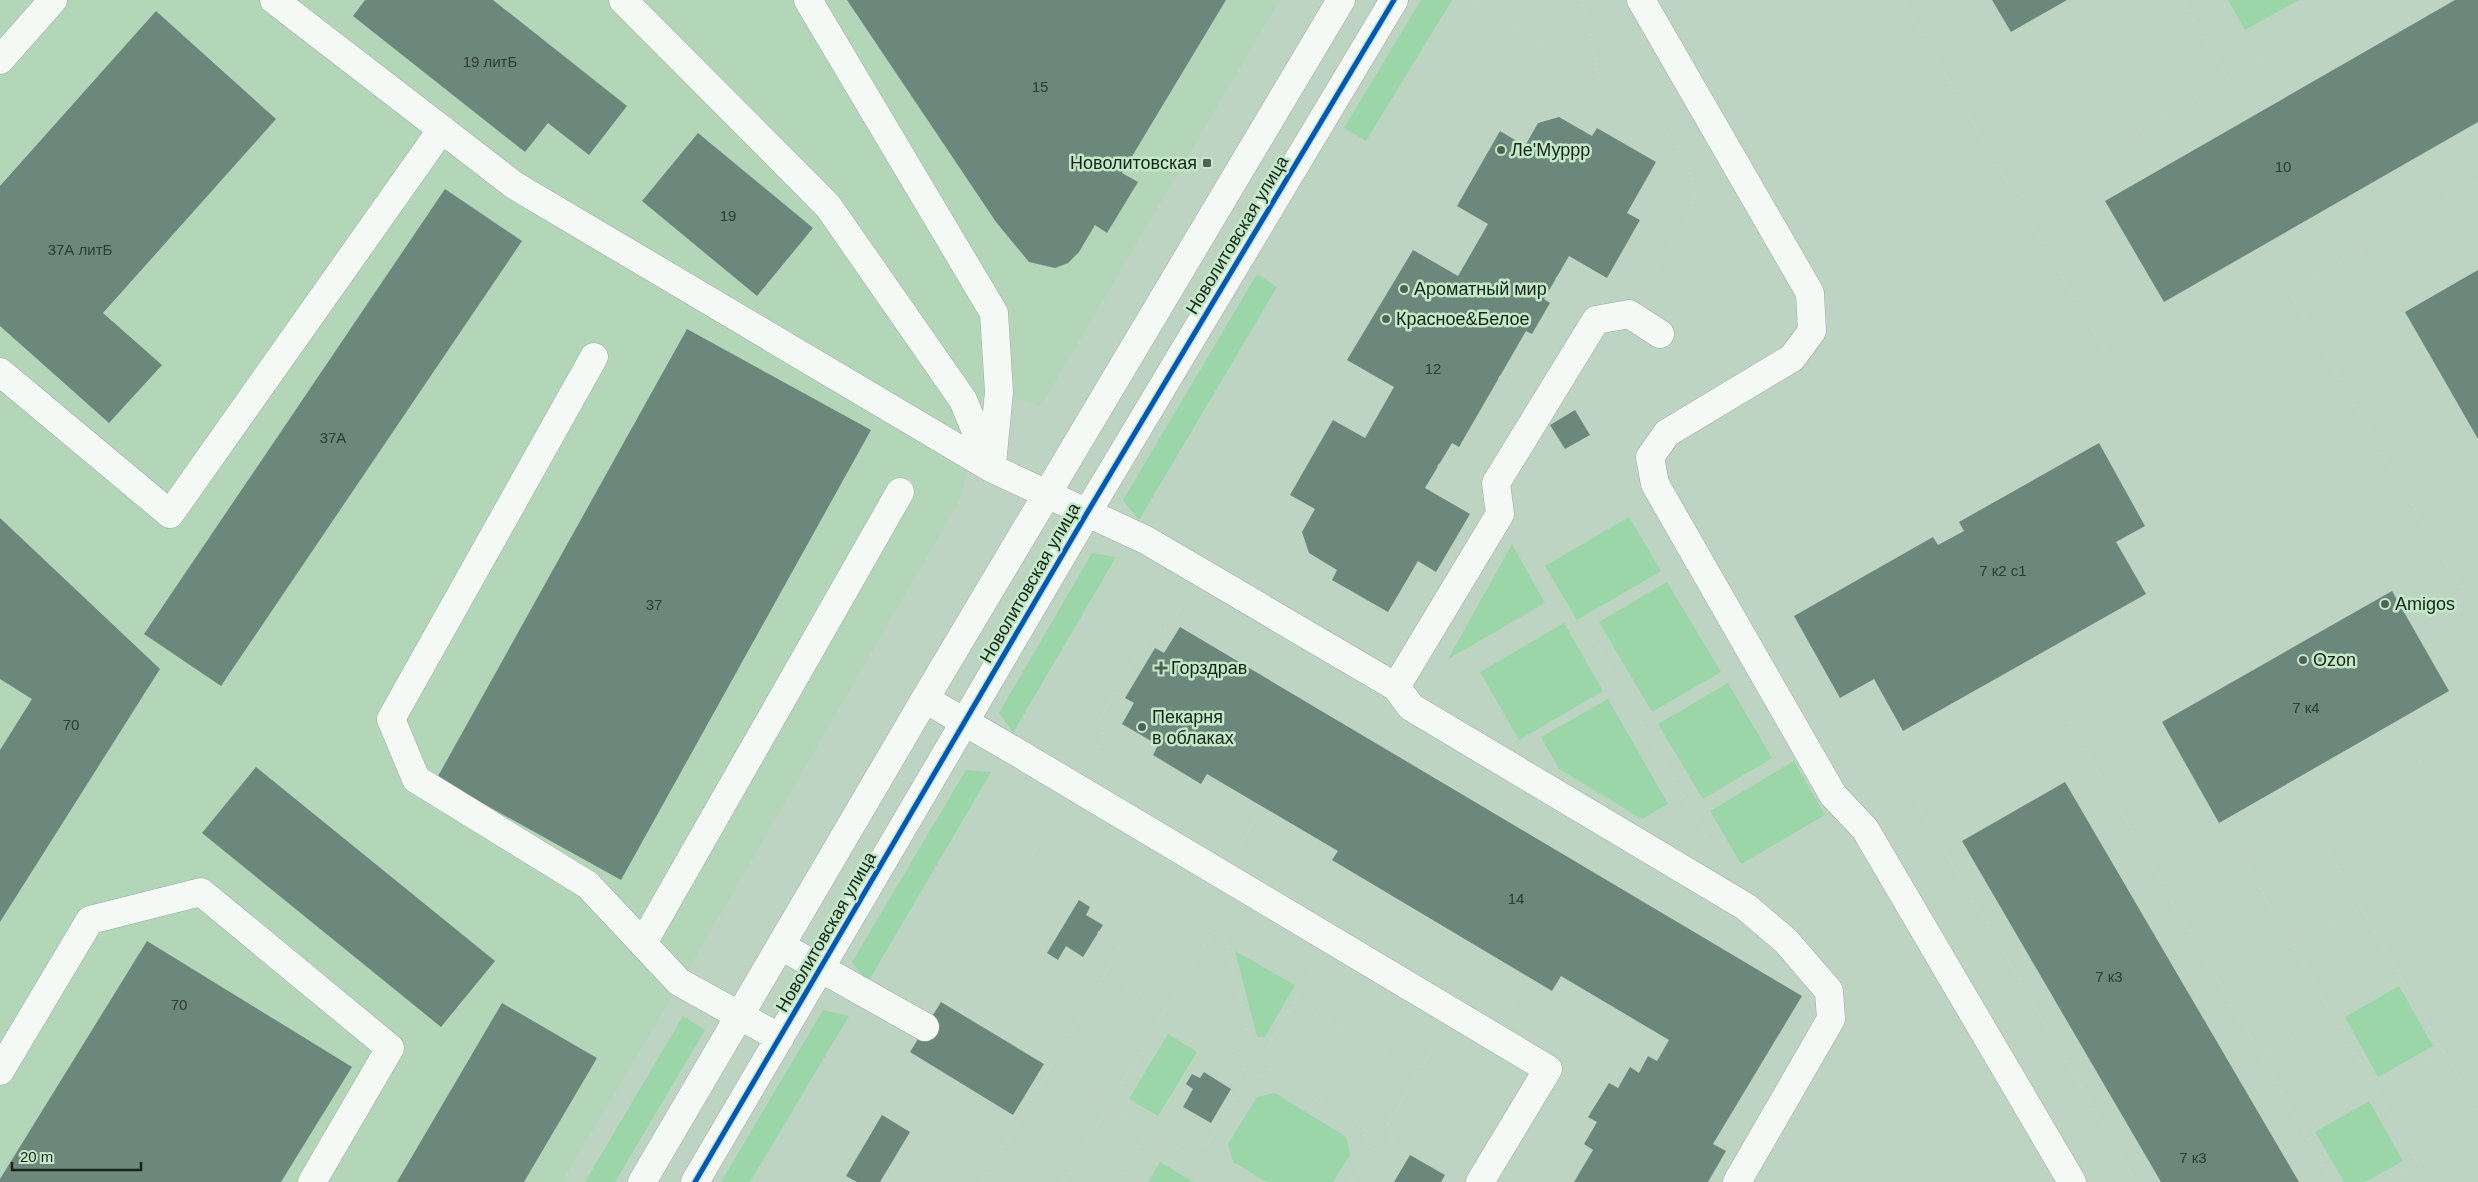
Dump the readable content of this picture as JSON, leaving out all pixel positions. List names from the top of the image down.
{
  "streets": {
    "street": ["Новолитовская улица"]
  },
  "places": {
    "other": [
      "Ле'Муррр",
      "Ароматный мир",
      "Красное&Белое",
      "Amigos",
      "Ozon",
      "Пекарня в облаках"
    ],
    "transit": ["Новолитовская"],
    "health": ["Горздрав"]
  },
  "house_numbers": [
    "19 литБ",
    "15",
    "10",
    "19",
    "37А литБ",
    "12",
    "37А",
    "7 к2 с1",
    "37",
    "7 к4",
    "70",
    "14",
    "7 к3",
    "70",
    "7 к3"
  ],
  "scale_bar": "20 m"
}
